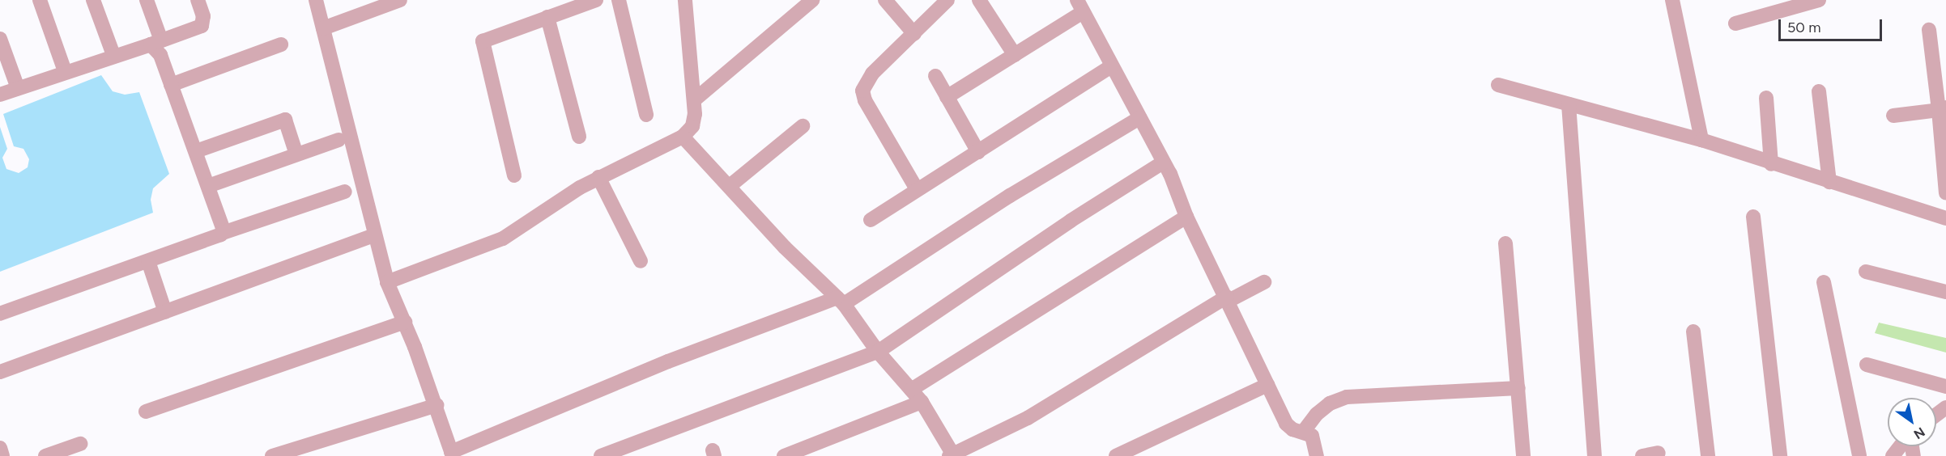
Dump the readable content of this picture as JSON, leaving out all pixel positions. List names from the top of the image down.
{
  "scale_bar": "50 m",
  "north": "bottom right"
}
